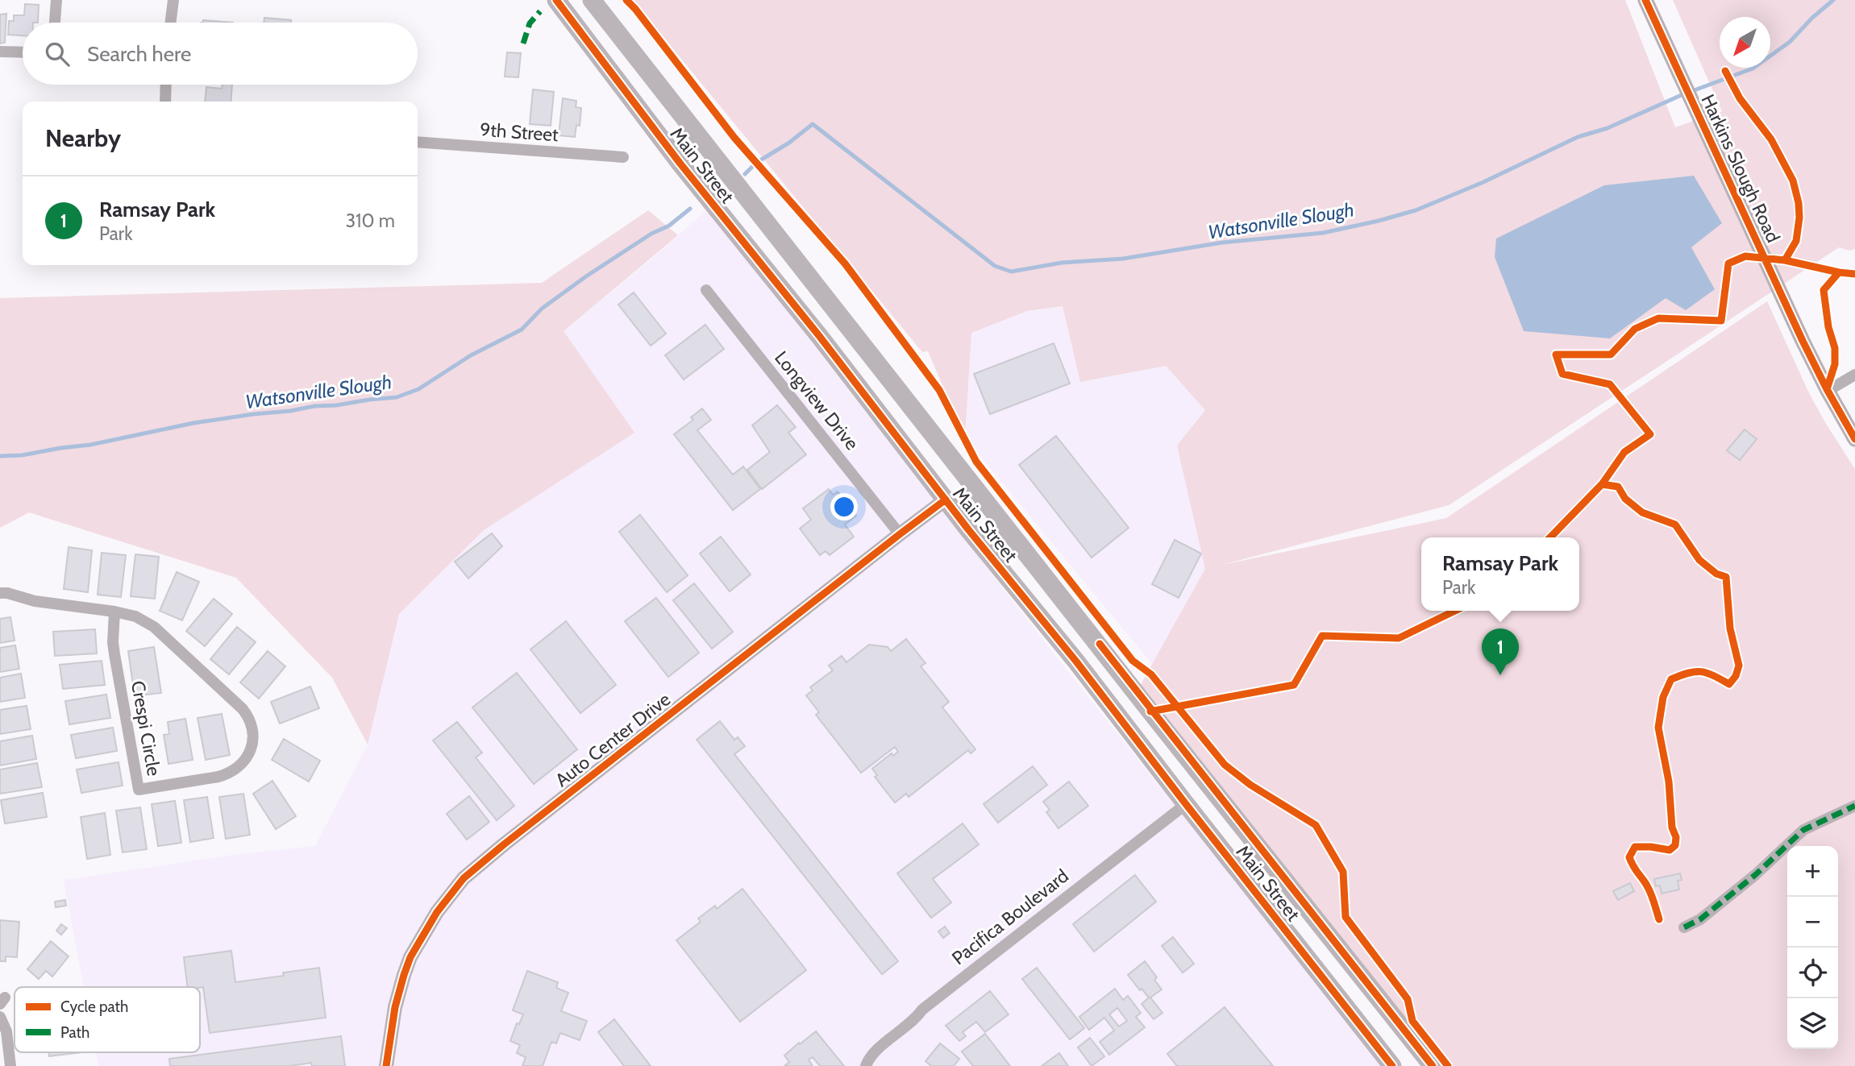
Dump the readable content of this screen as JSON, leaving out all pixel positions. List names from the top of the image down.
{
  "streets": {
    "main road": ["Main Street", "Harkins Slough Road", "Auto Center Drive"],
    "street": [
      "9th Street",
      "Longview Drive",
      "Crespi Circle",
      "Pacifica Boulevard"
    ]
  },
  "crossings": [
    ["Main Street", "Auto Center Drive"],
    ["Main Street", "Pacifica Boulevard"],
    ["Longview Drive", "Auto Center Drive"]
  ],
  "water": ["Watsonville Slough"],
  "legend": ["Cycle path", "Path"],
  "north": "bottom left",
  "page": {
    "search": "Search here",
    "heading": "Nearby",
    "list": [
      {
        "mark": "1",
        "name": "Ramsay Park",
        "note": "Park",
        "value": "310 m"
      }
    ],
    "popup": ["Ramsay Park", "Park"],
    "pins": "1",
    "map_buttons": ["+", "−"]
  }
}
